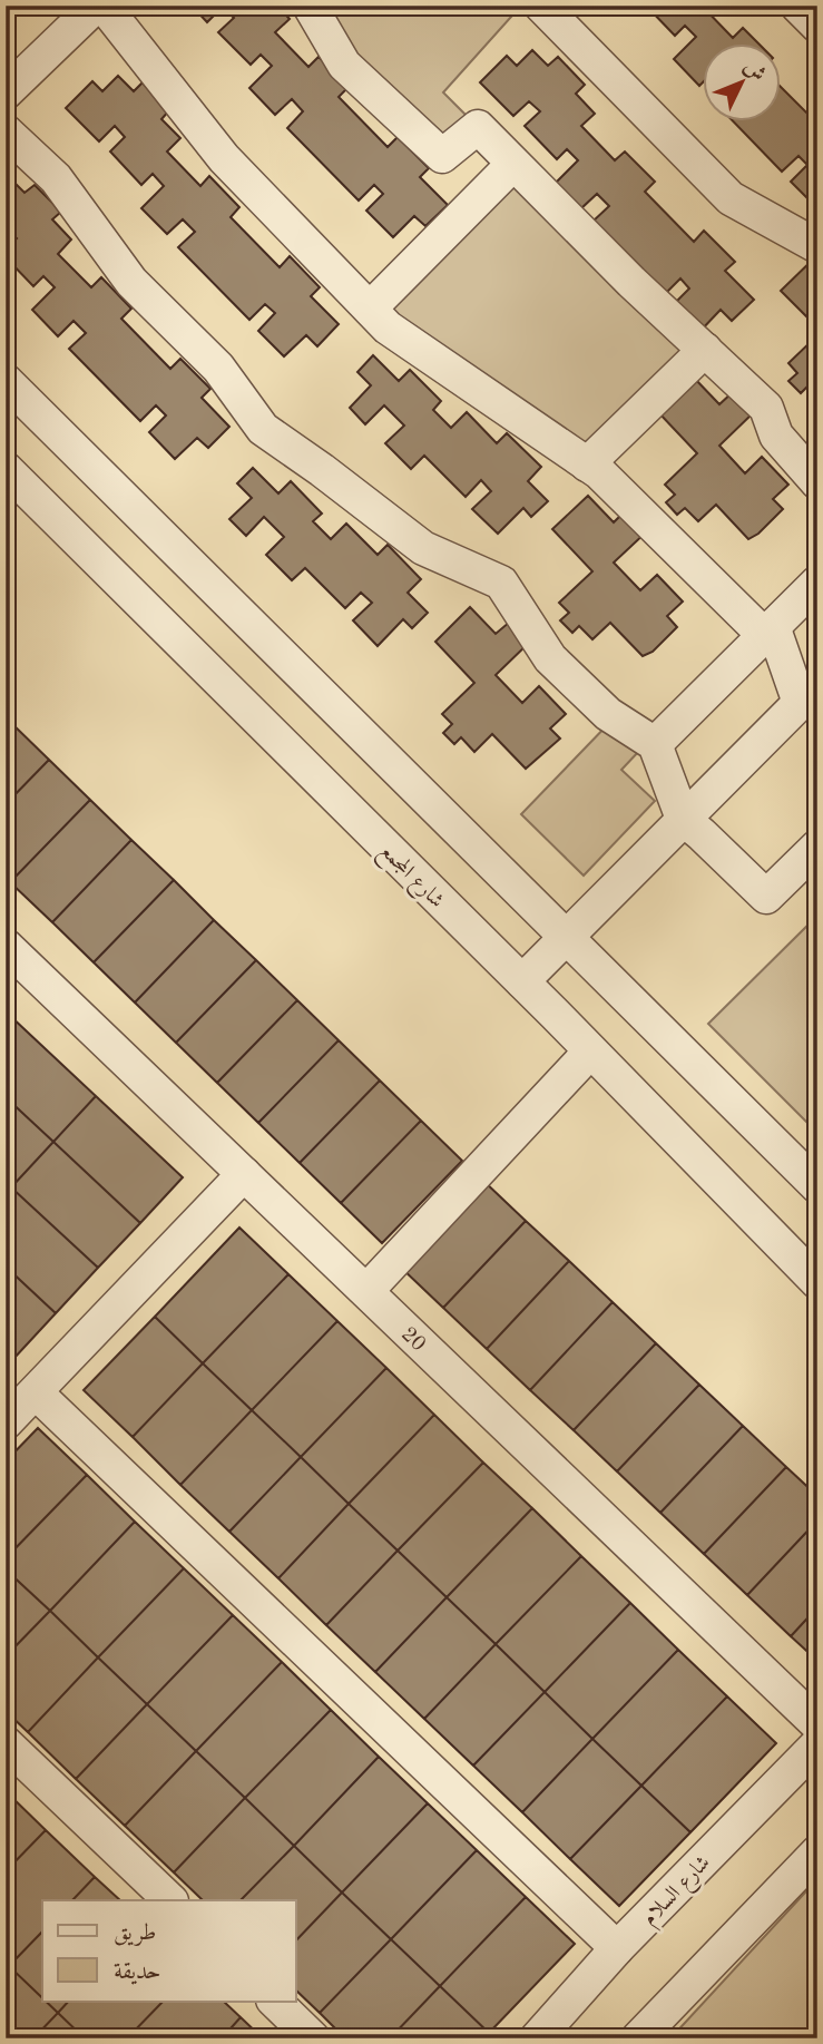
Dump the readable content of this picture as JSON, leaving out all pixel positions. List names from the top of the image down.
{
  "streets": {
    "street": ["شارع المجمع", "20", "شارع السلام"]
  },
  "legend": ["طريق", "حديقة"],
  "north": "top right"
}
